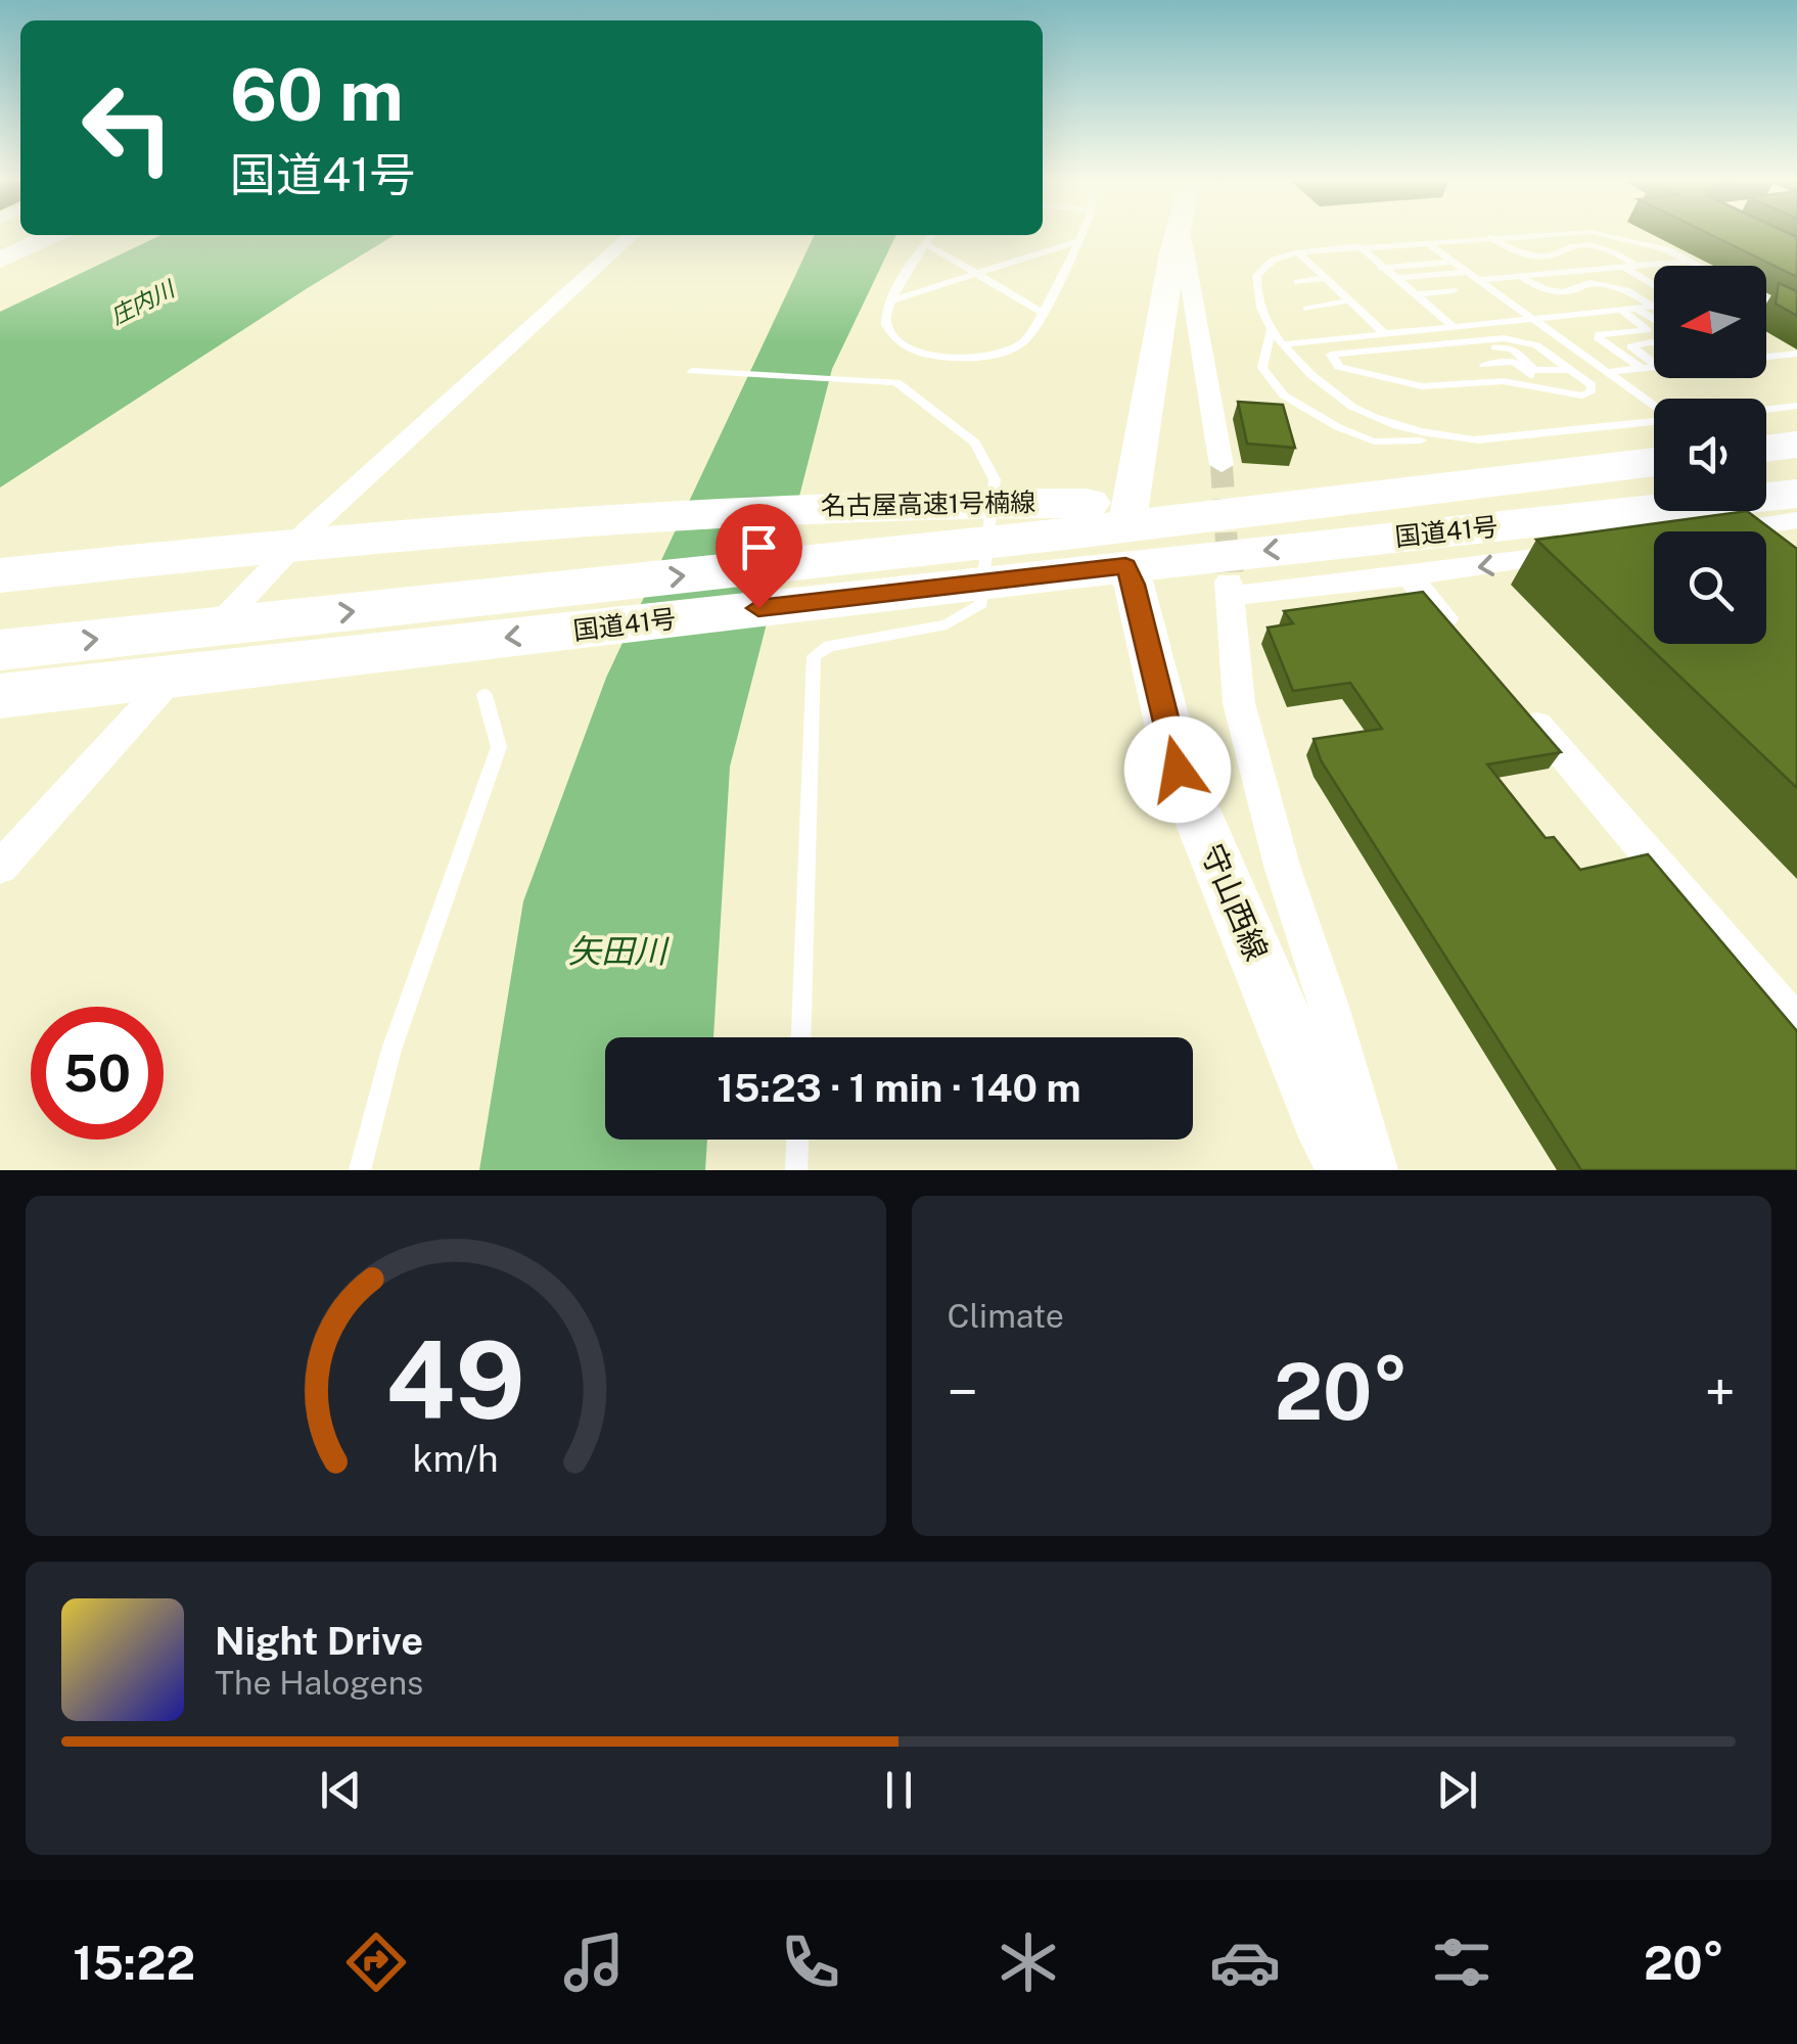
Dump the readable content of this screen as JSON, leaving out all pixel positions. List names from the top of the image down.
{
  "streets": {
    "highway": ["名古屋高速1号楠線", "国道41号"],
    "main road": ["守山西線"]
  },
  "crossings": [
    ["国道41号", "守山西線"]
  ],
  "water": ["庄内川", "矢田川"],
  "north": "left",
  "page": {
    "turn": ["60 m", "国道41号"],
    "limit": "50",
    "trip": "15:23 · 1 min · 140 m",
    "tile": "Climate",
    "heat": ["−", "20°", "+"],
    "song": ["Night Drive", "The Halogens"],
    "tabs": ["15:22", "20°"],
    "gauge": ["49", "km/h"]
  }
}
